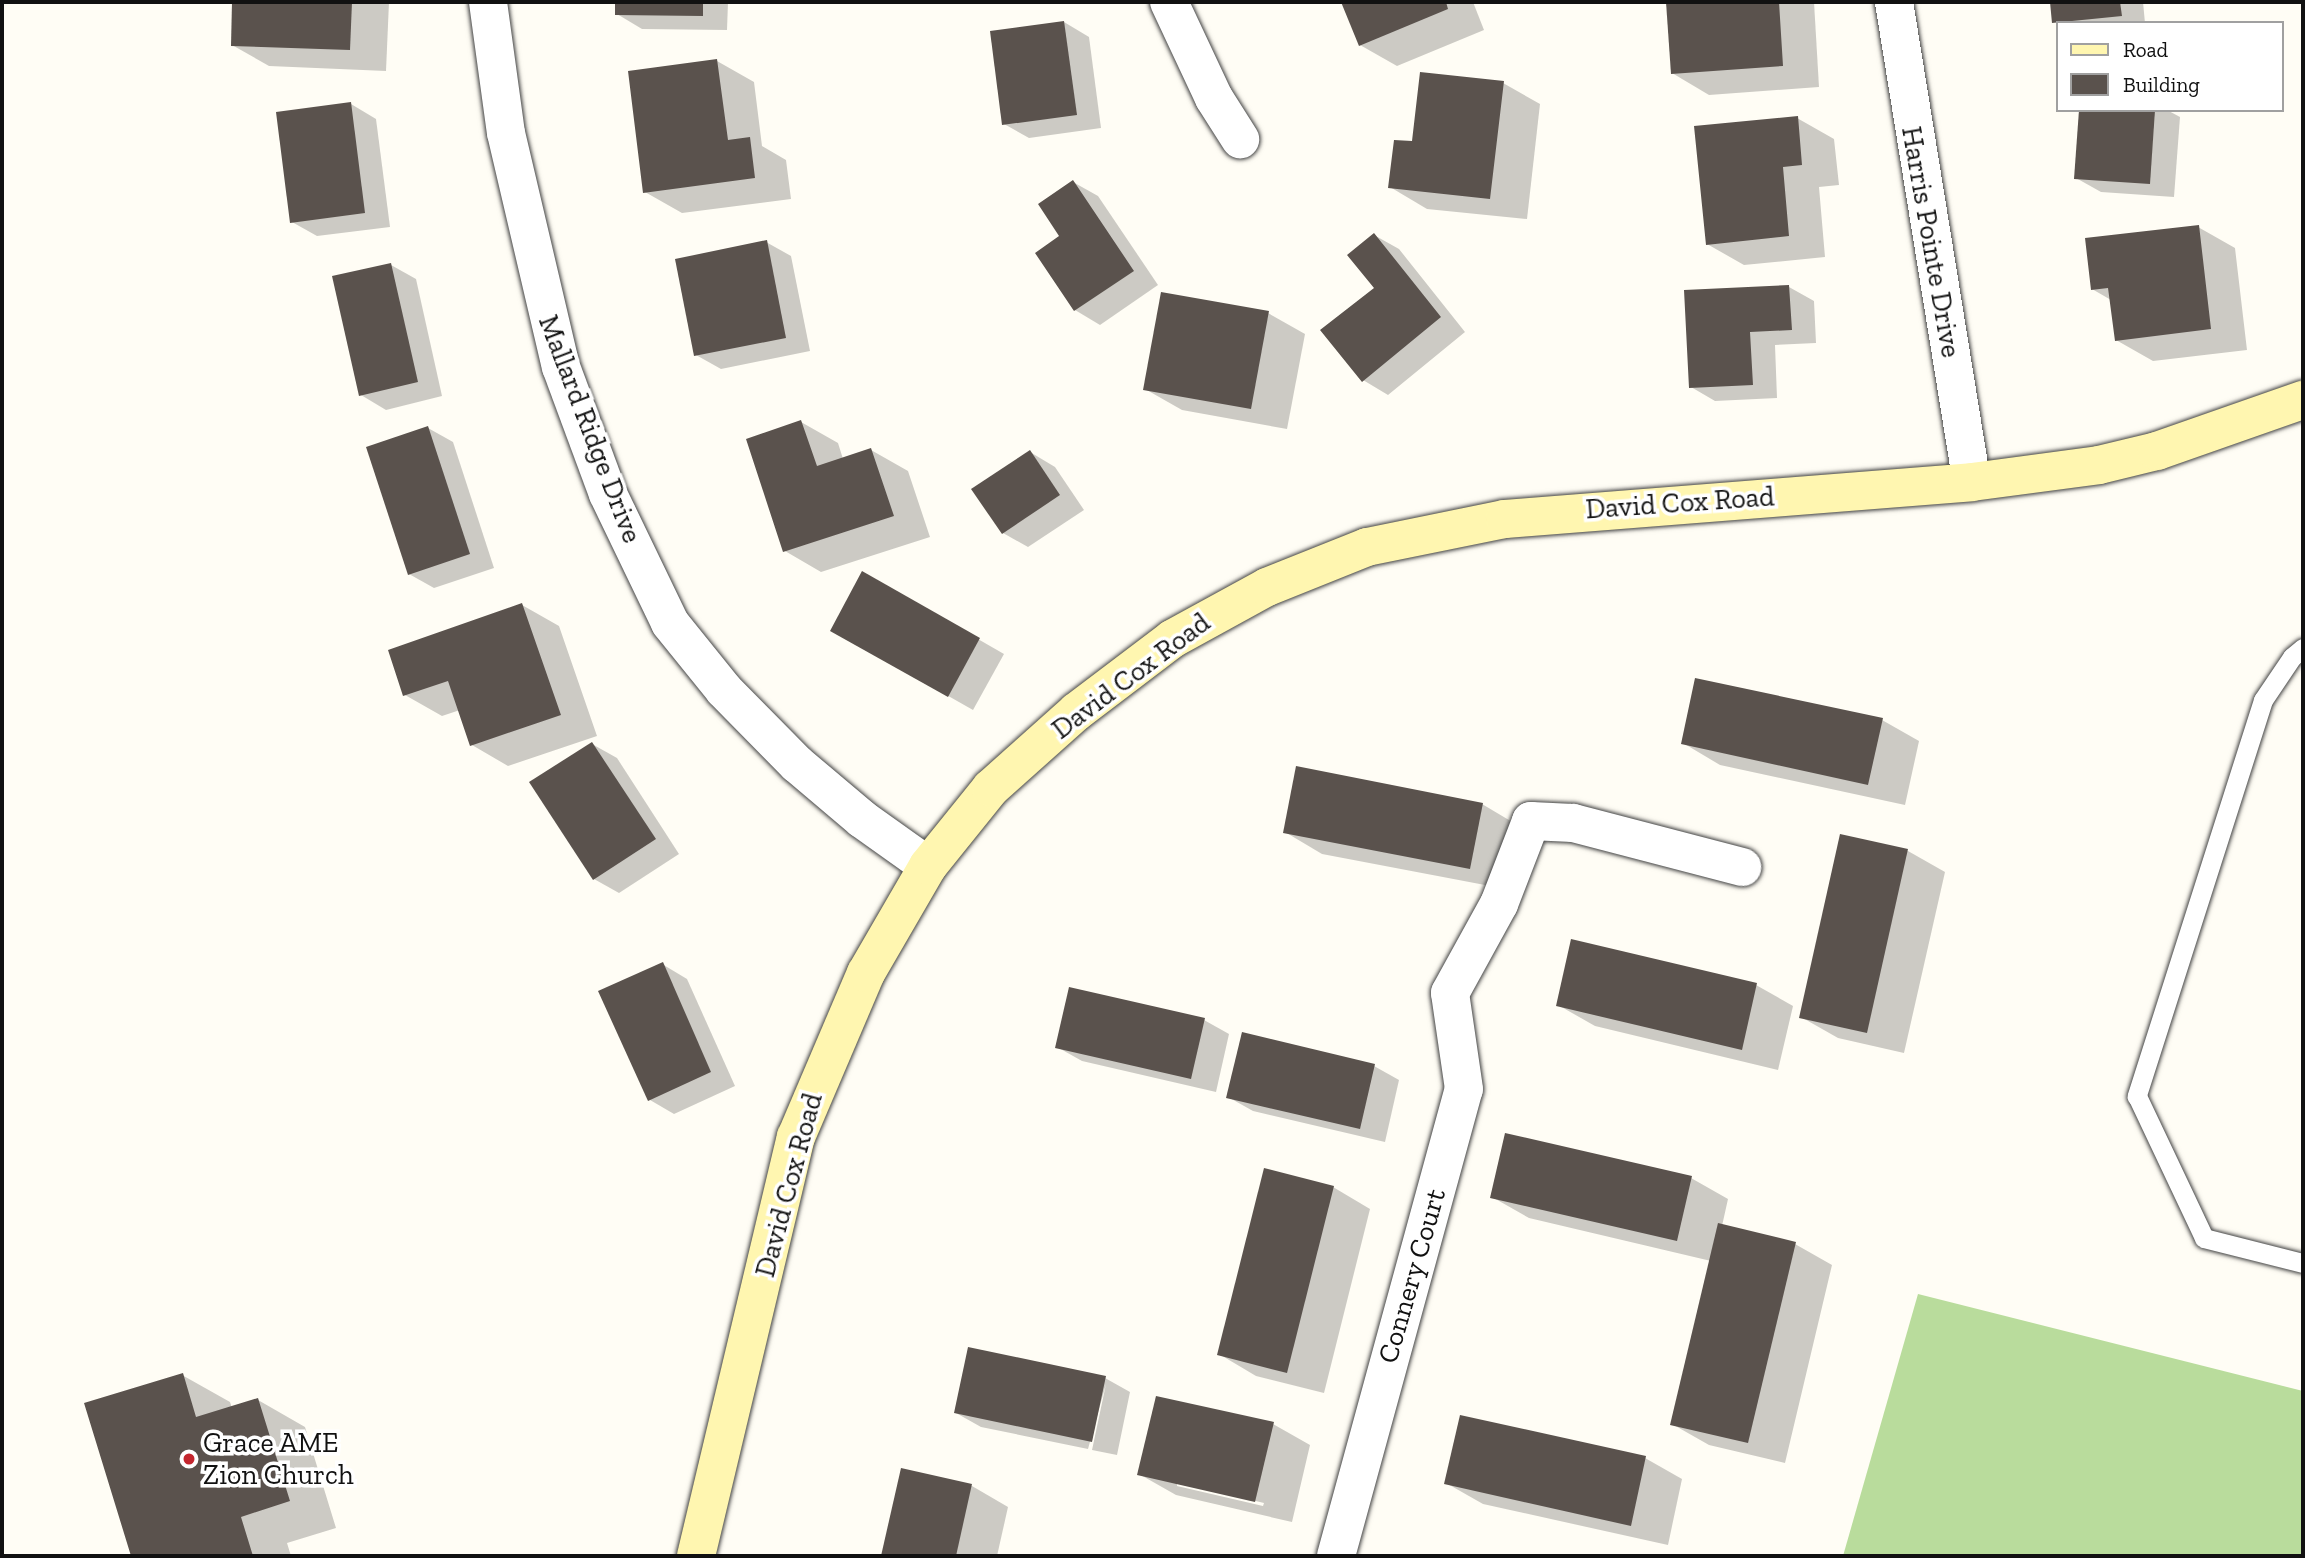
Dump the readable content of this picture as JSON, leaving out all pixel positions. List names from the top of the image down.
{
  "streets": {
    "main road": ["David Cox Road"],
    "street": ["Harris Pointe Drive", "Mallard Ridge Drive", "Connery Court"]
  },
  "crossings": [
    ["Harris Pointe Drive", "David Cox Road"],
    ["Mallard Ridge Drive", "David Cox Road"]
  ],
  "places": ["Grace AME Zion Church"],
  "legend": ["Road", "Building"]
}
